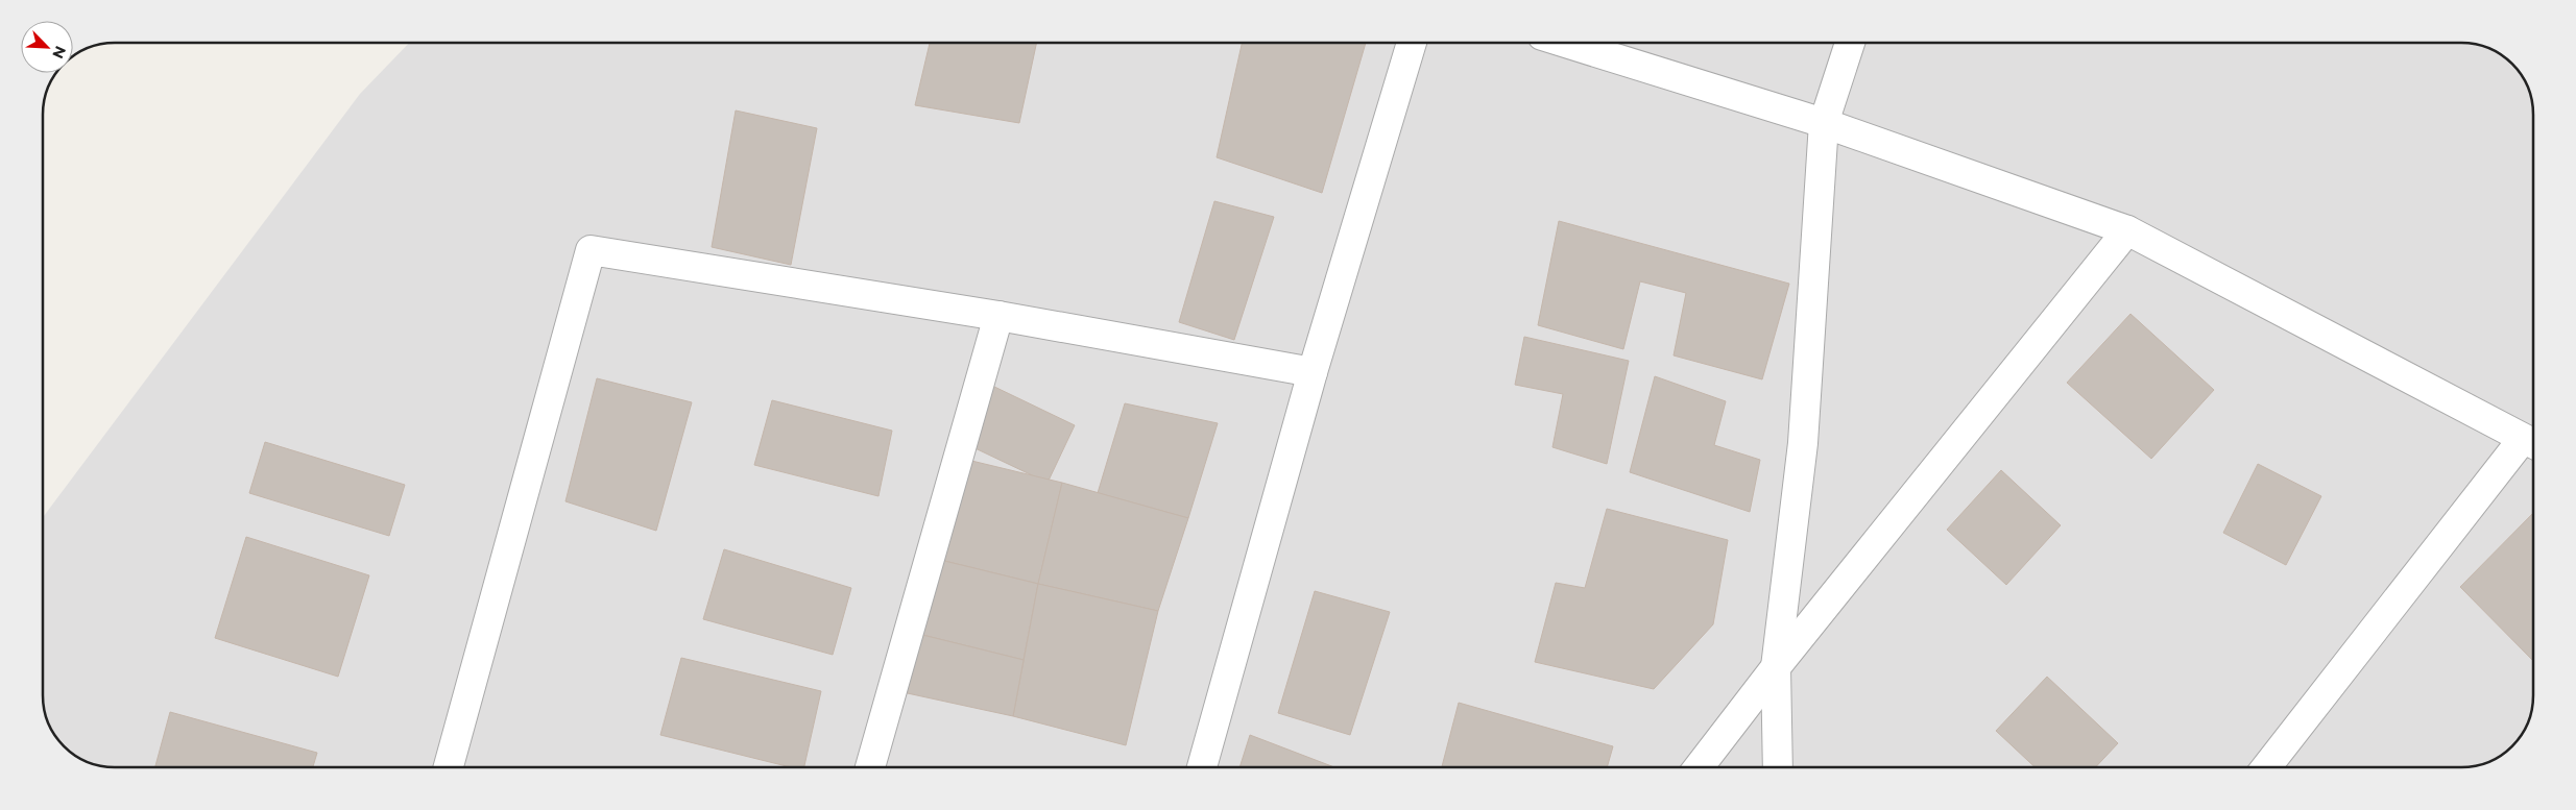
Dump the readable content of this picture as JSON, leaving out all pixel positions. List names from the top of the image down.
{
  "north": "bottom right"
}
